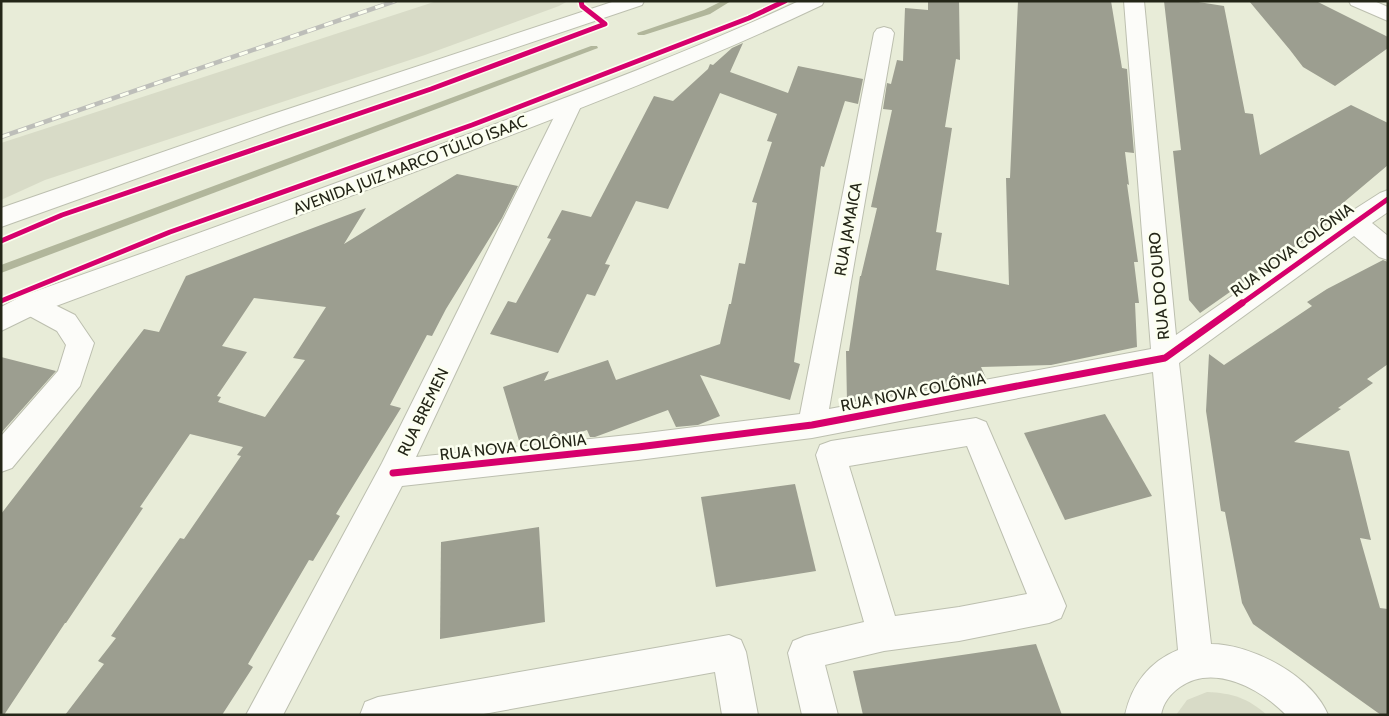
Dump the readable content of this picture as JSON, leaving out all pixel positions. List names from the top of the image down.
{
  "streets": {
    "street": [
      "AVENIDA JUIZ MARCO TÚLIO ISAAC",
      "RUA JAMAICA",
      "RUA NOVA COLÔNIA",
      "RUA DO OURO",
      "RUA BREMEN"
    ]
  },
  "crossings": [
    ["AVENIDA JUIZ MARCO TÚLIO ISAAC", "RUA BREMEN"],
    ["RUA JAMAICA", "RUA NOVA COLÔNIA"],
    ["RUA NOVA COLÔNIA", "RUA DO OURO"],
    ["RUA NOVA COLÔNIA", "RUA BREMEN"]
  ]
}
